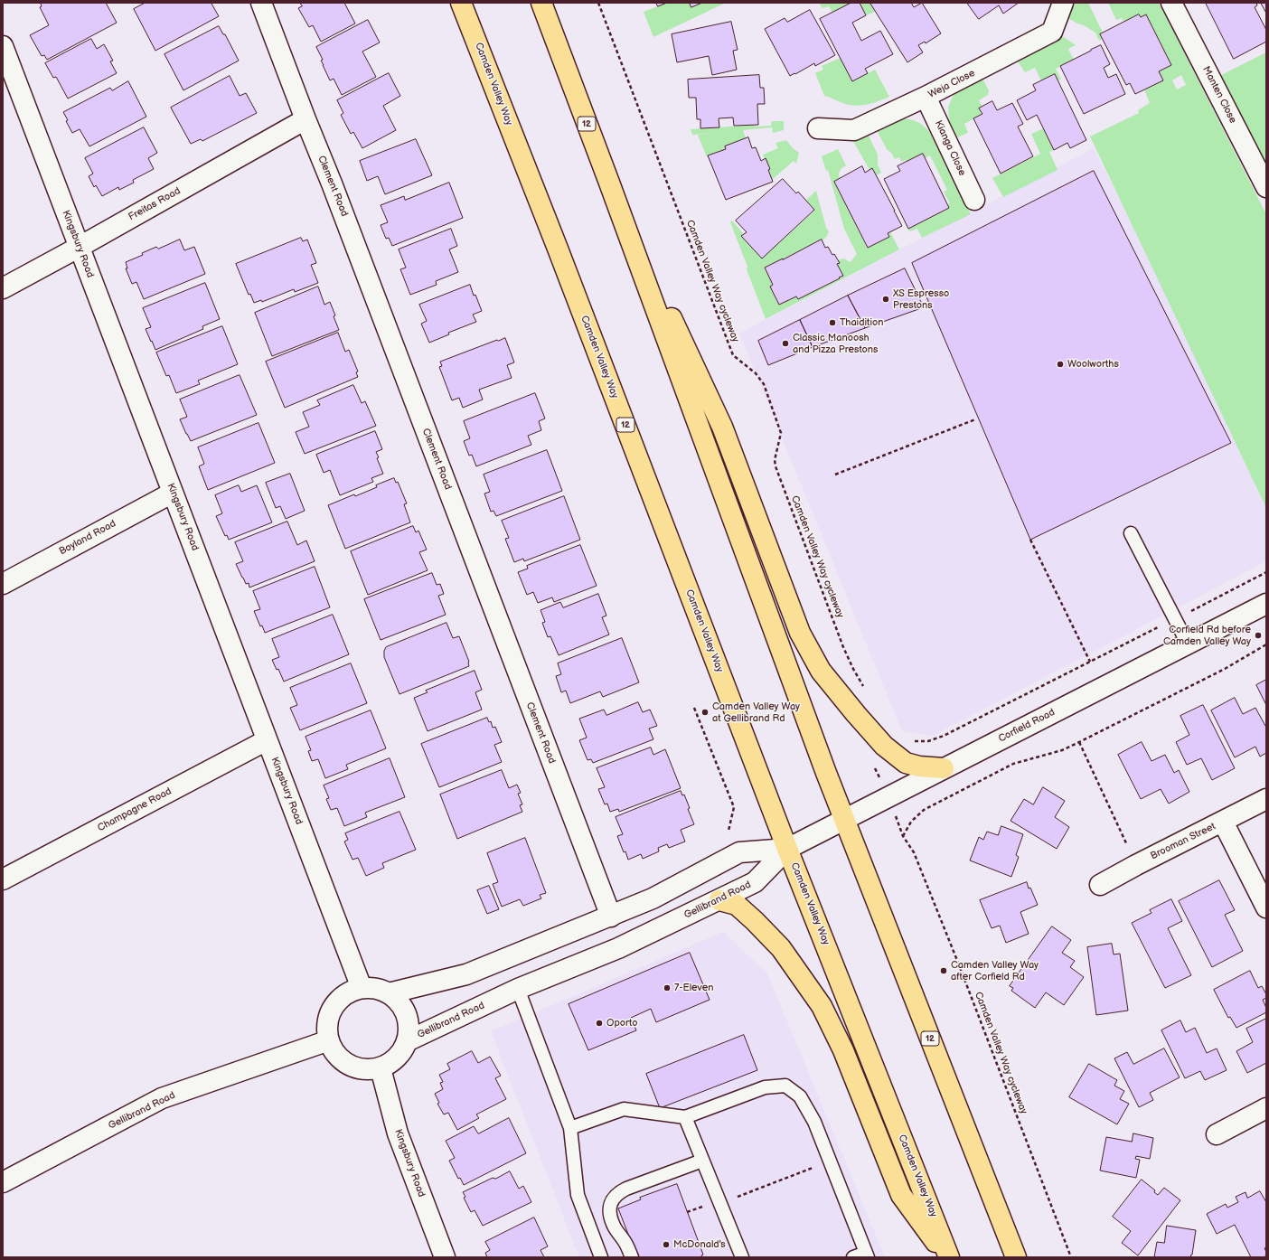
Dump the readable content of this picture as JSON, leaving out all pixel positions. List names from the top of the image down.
{
  "streets": {
    "main road": ["Camden Valley Way", "12"],
    "street": [
      "Weja Close",
      "Manten Close",
      "Kianga Close",
      "Clement Road",
      "Freitas Road",
      "Kingsbury Road",
      "Boyland Road",
      "Corfield Road",
      "Champagne Road",
      "Brooman Street",
      "Gellibrand Road"
    ],
    "path": ["Camden Valley Way cycleway"]
  },
  "crossings": [
    ["Camden Valley Way", "Corfield Road"],
    ["Camden Valley Way", "Gellibrand Road"],
    ["Weja Close", "Kianga Close"],
    ["12", "Corfield Road"],
    ["Clement Road", "Freitas Road"],
    ["Freitas Road", "Kingsbury Road"],
    ["Kingsbury Road", "Boyland Road"],
    ["Kingsbury Road", "Champagne Road"],
    ["Kingsbury Road", "Gellibrand Road"],
    ["Corfield Road", "Gellibrand Road"]
  ],
  "places": [
    "XS Espresso Prestons",
    "Thaidition",
    "Classic Manoosh and Pizza Prestons",
    "Woolworths",
    "Corfield Rd before Camden Valley Way",
    "Camden Valley Way at Gellibrand Rd",
    "Camden Valley Way after Corfield Rd",
    "7-Eleven",
    "Oporto",
    "McDonald's"
  ]
}
